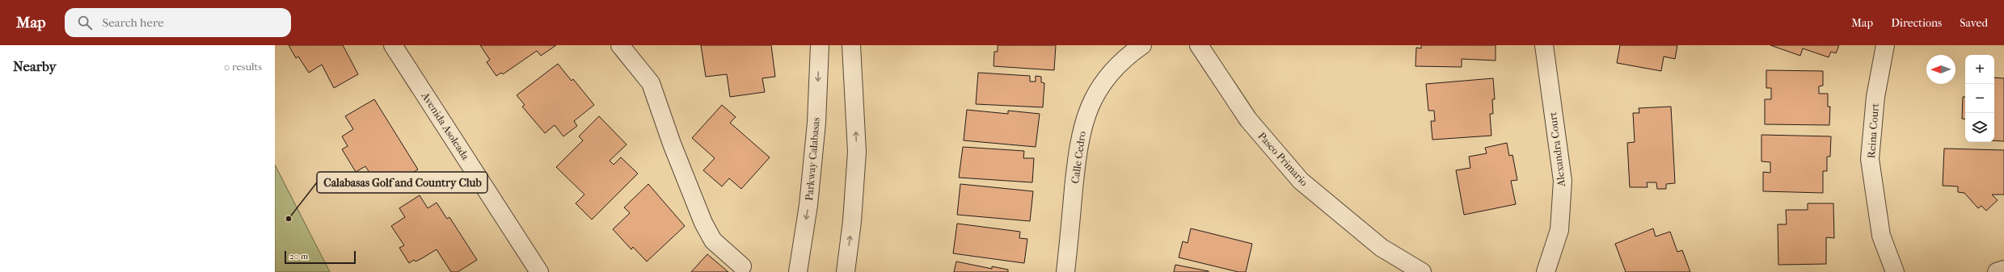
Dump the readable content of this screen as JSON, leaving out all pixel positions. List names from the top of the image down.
{
  "streets": {
    "street": [
      "Avenida Asoleada",
      "Reina Court",
      "Alexandra Court",
      "Calle Cedro",
      "Parkway Calabasas",
      "Paseo Primario"
    ]
  },
  "places": ["Calabasas Golf and Country Club"],
  "scale_bar": "20 m",
  "north": "left",
  "page": {
    "header": "Map",
    "search": "Search here",
    "nav": ["Map", "Directions", "Saved"],
    "heading": ["Nearby", "0 results"],
    "map_buttons": ["+", "−"],
    "scale": "20 m"
  }
}
